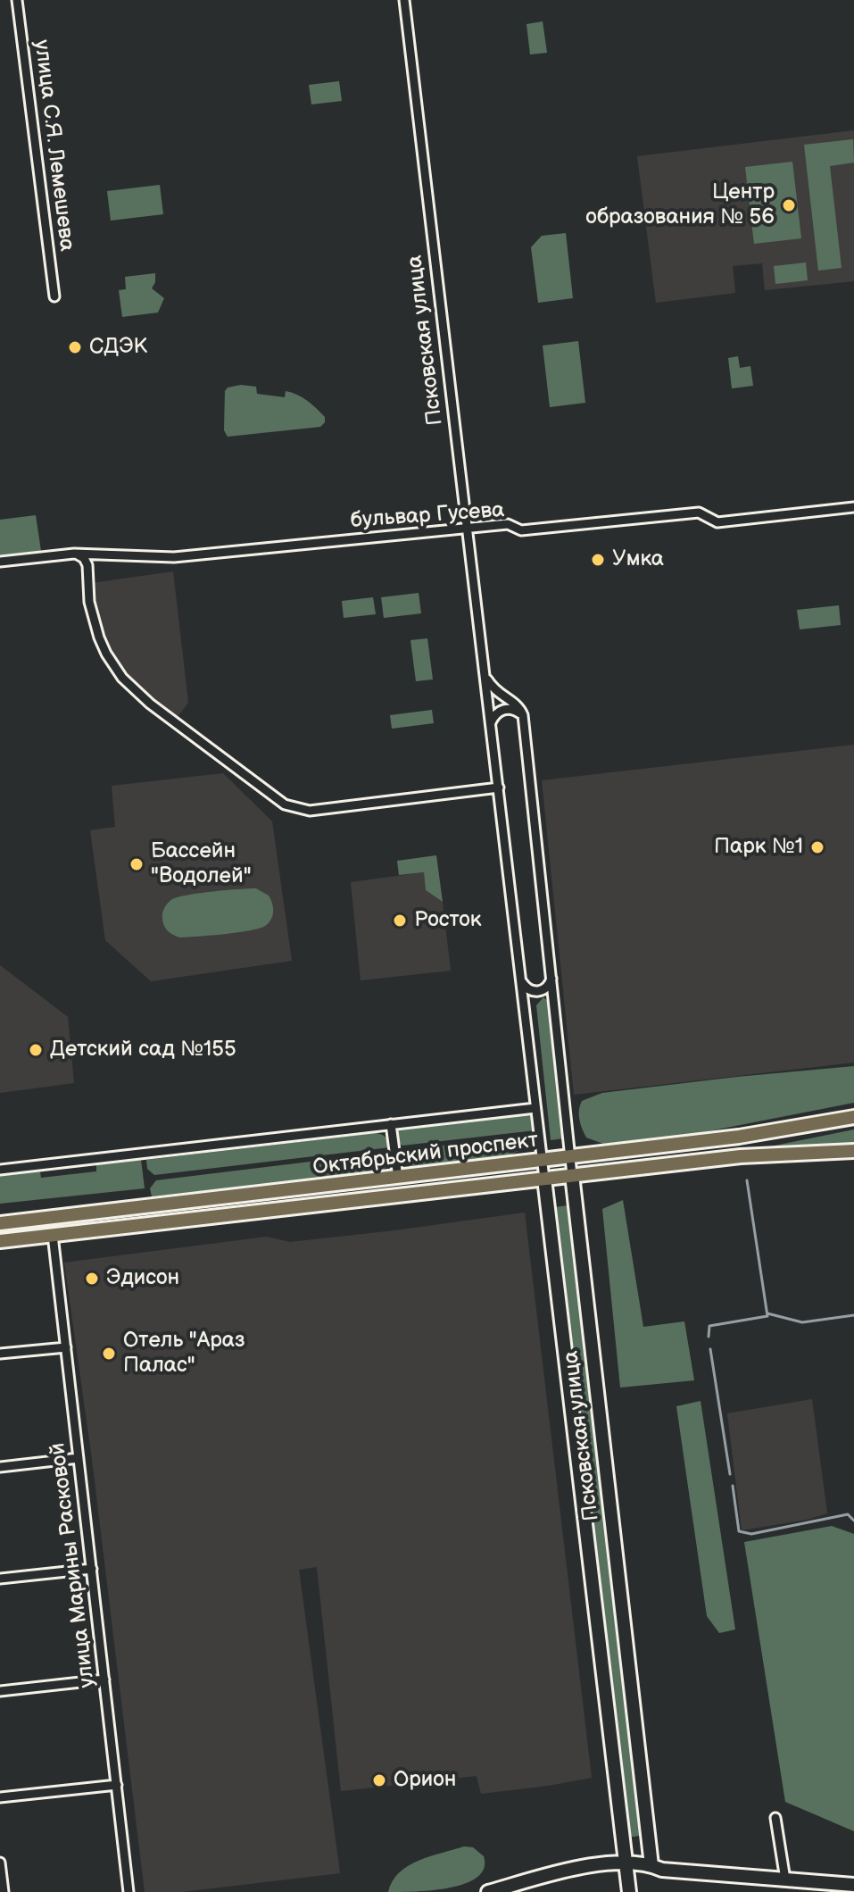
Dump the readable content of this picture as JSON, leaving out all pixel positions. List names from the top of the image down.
{
  "streets": {
    "main road": ["Псковская улица", "Октябрьский проспект"],
    "street": ["улица С.Я. Лемешева", "бульвар Гусева", "улица Марины Расковой"]
  },
  "crossings": [
    ["Псковская улица", "бульвар Гусева"],
    ["Псковская улица", "Октябрьский проспект"],
    ["Октябрьский проспект", "улица Марины Расковой"]
  ],
  "places": [
    "Центр образования № 56",
    "СДЭК",
    "Умка",
    "Парк №1",
    "Бассейн \"Водолей\"",
    "Росток",
    "Детский сад №155",
    "Эдисон",
    "Отель \"Араз Палас\"",
    "Орион"
  ]
}
